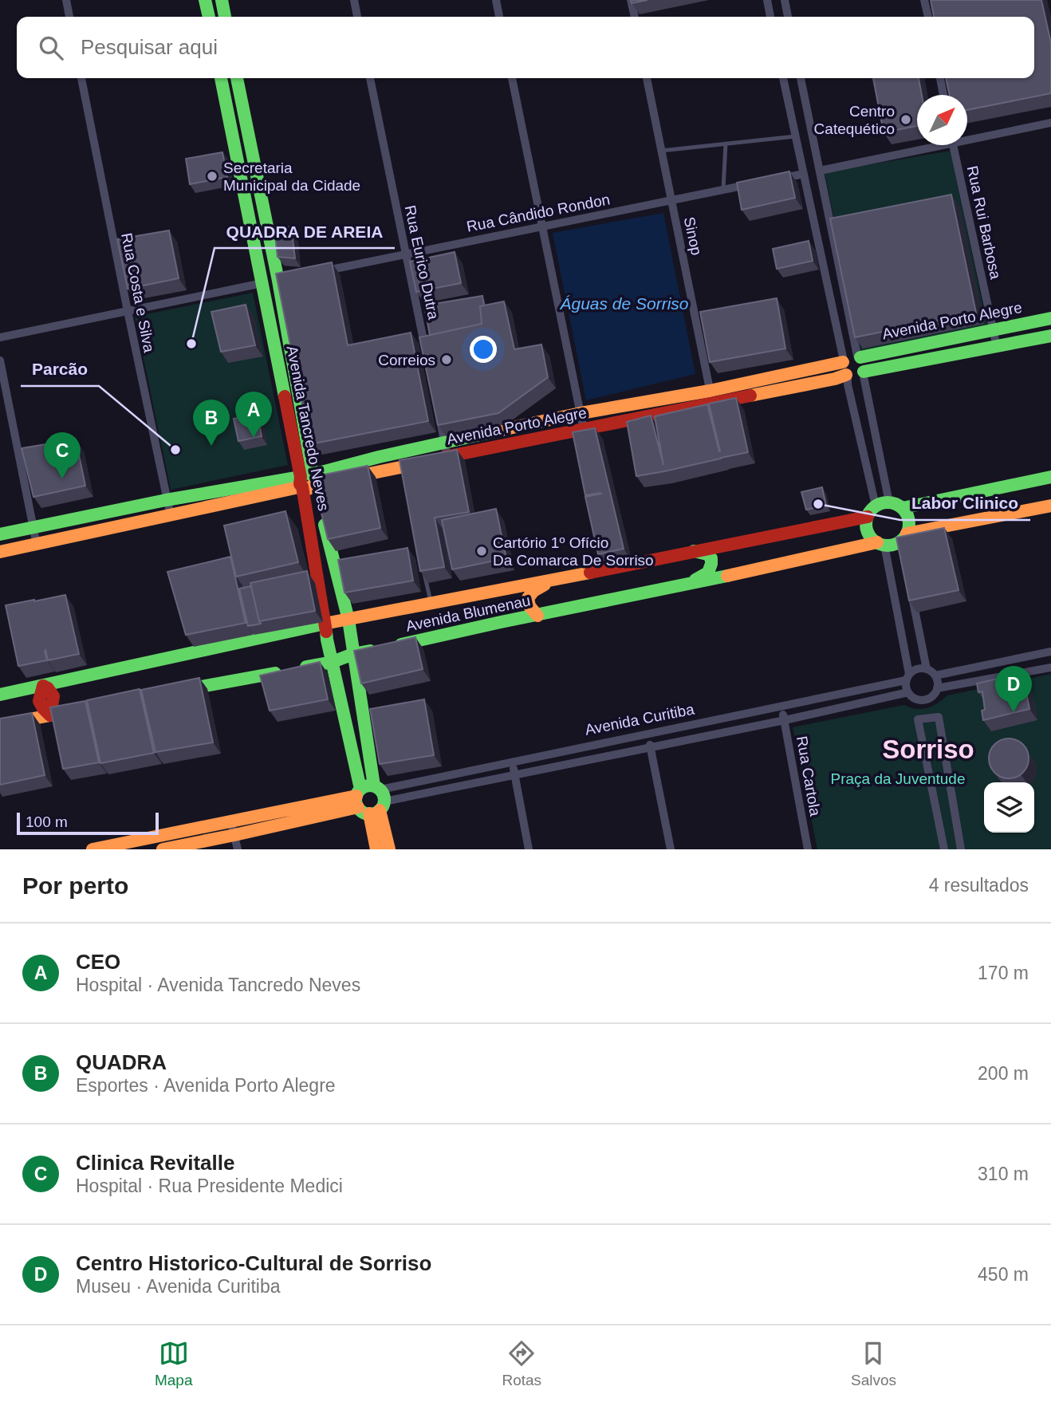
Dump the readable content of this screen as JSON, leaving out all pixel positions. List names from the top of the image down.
{
  "streets": {
    "street": [
      "Rua Cândido Rondon",
      "Rua Rui Barbosa",
      "Sinop",
      "Rua Eurico Dutra",
      "Rua Costa e Silva",
      "Avenida Porto Alegre",
      "Avenida Tancredo Neves",
      "Avenida Blumenau",
      "Avenida Curitiba",
      "Rua Cartola"
    ]
  },
  "crossings": [
    ["Rua Cândido Rondon", "Sinop"],
    ["Rua Cândido Rondon", "Rua Eurico Dutra"],
    ["Rua Rui Barbosa", "Avenida Porto Alegre"],
    ["Sinop", "Avenida Porto Alegre"],
    ["Rua Costa e Silva", "Avenida Porto Alegre"],
    ["Avenida Porto Alegre", "Avenida Tancredo Neves"],
    ["Avenida Tancredo Neves", "Avenida Blumenau"],
    ["Avenida Tancredo Neves", "Avenida Curitiba"],
    ["Avenida Curitiba", "Rua Cartola"]
  ],
  "districts": ["Sorriso"],
  "water": ["Águas de Sorriso"],
  "parks": ["Praça da Juventude"],
  "places": [
    "Centro Catequético",
    "Secretaria Municipal da Cidade",
    "QUADRA DE AREIA",
    "Correios",
    "Parcão",
    "Labor Clinico",
    "Cartório 1º Ofício Da Comarca De Sorriso"
  ],
  "scale_bar": "100 m",
  "north": "top right",
  "page": {
    "search": "Pesquisar aqui",
    "pins": [
      "A",
      "B",
      "C",
      "D"
    ],
    "scale": "100 m",
    "heading": ["Por perto", "4 resultados"],
    "list": [
      {
        "mark": "A",
        "name": "CEO",
        "note": "Hospital · Avenida Tancredo Neves",
        "value": "170 m"
      },
      {
        "mark": "B",
        "name": "QUADRA",
        "note": "Esportes · Avenida Porto Alegre",
        "value": "200 m"
      },
      {
        "mark": "C",
        "name": "Clinica Revitalle",
        "note": "Hospital · Rua Presidente Medici",
        "value": "310 m"
      },
      {
        "mark": "D",
        "name": "Centro Historico-Cultural de Sorriso",
        "note": "Museu · Avenida Curitiba",
        "value": "450 m"
      }
    ],
    "nav": ["Mapa", "Rotas", "Salvos"]
  }
}
